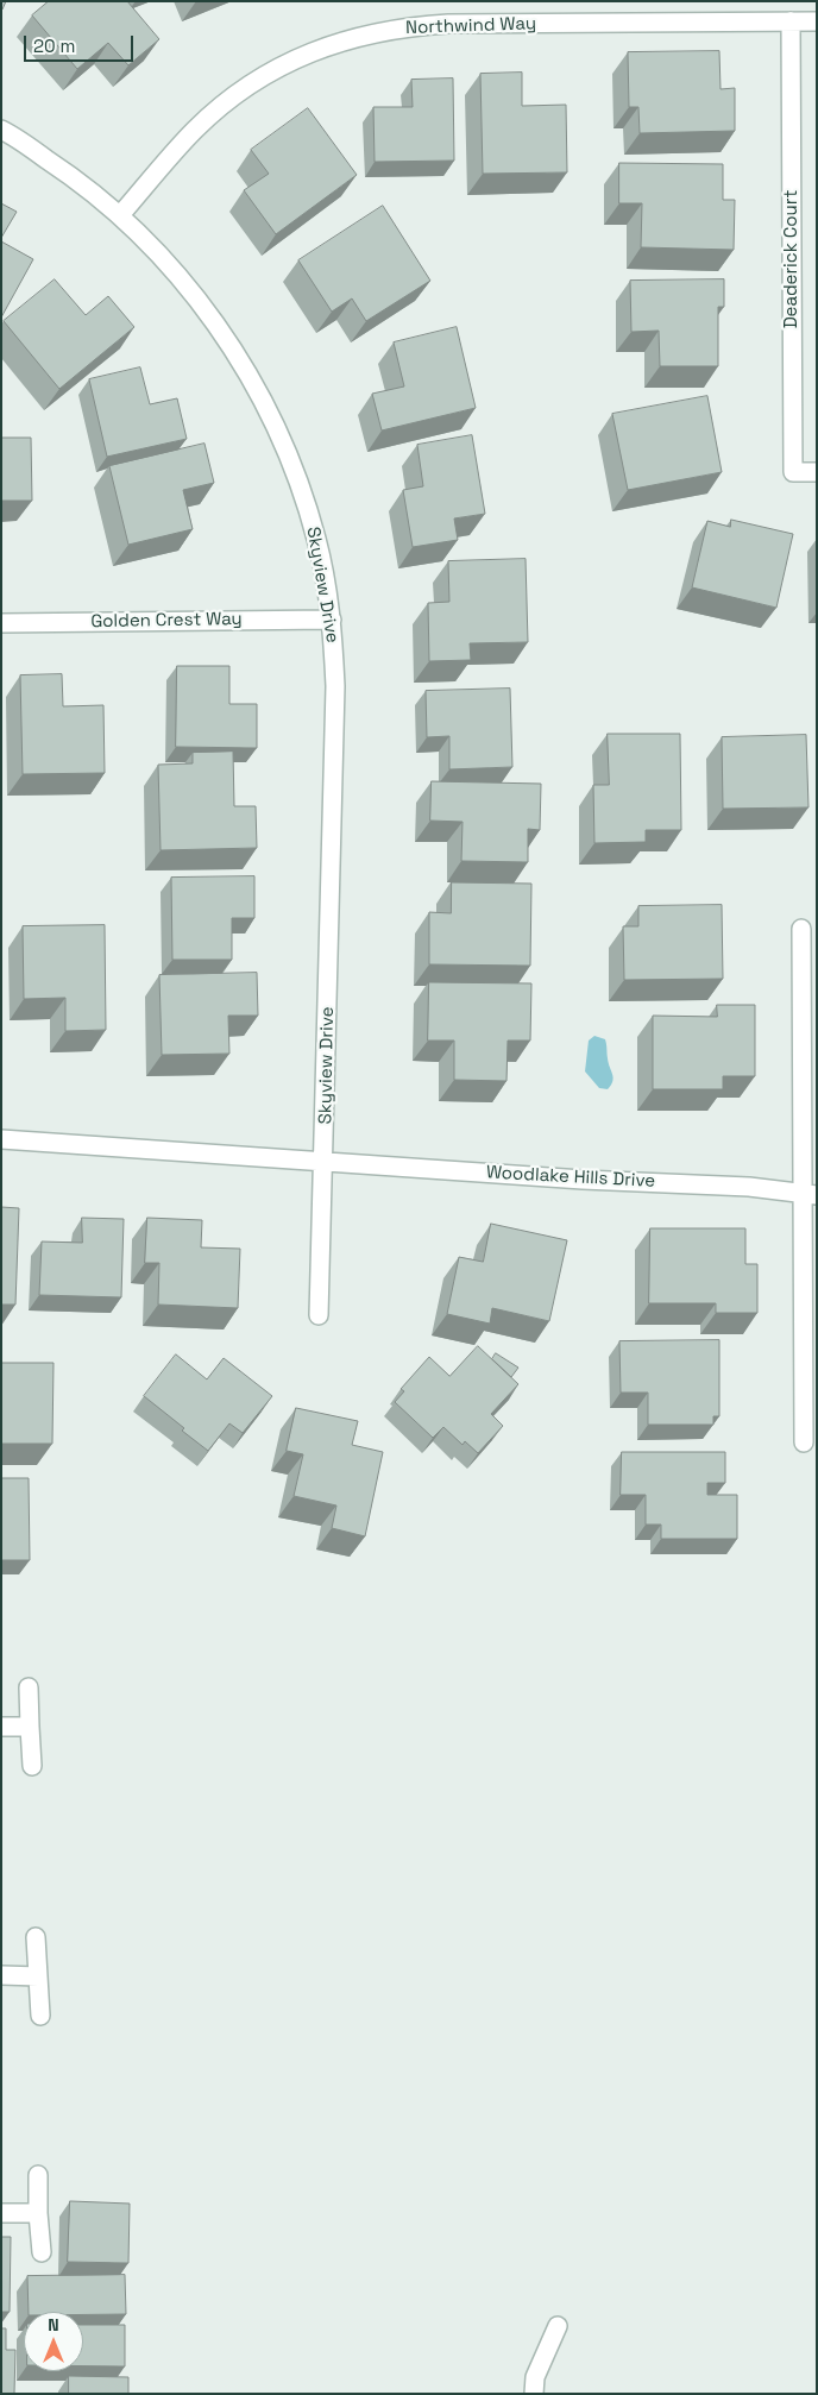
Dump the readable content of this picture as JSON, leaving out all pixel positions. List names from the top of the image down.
{
  "streets": {
    "street": [
      "Northwind Way",
      "Deaderick Court",
      "Skyview Drive",
      "Golden Crest Way",
      "Woodlake Hills Drive"
    ]
  },
  "crossings": [
    ["Northwind Way", "Deaderick Court"],
    ["Northwind Way", "Skyview Drive"],
    ["Skyview Drive", "Golden Crest Way"],
    ["Skyview Drive", "Woodlake Hills Drive"]
  ],
  "scale_bar": "20 m",
  "north": "top"
}
